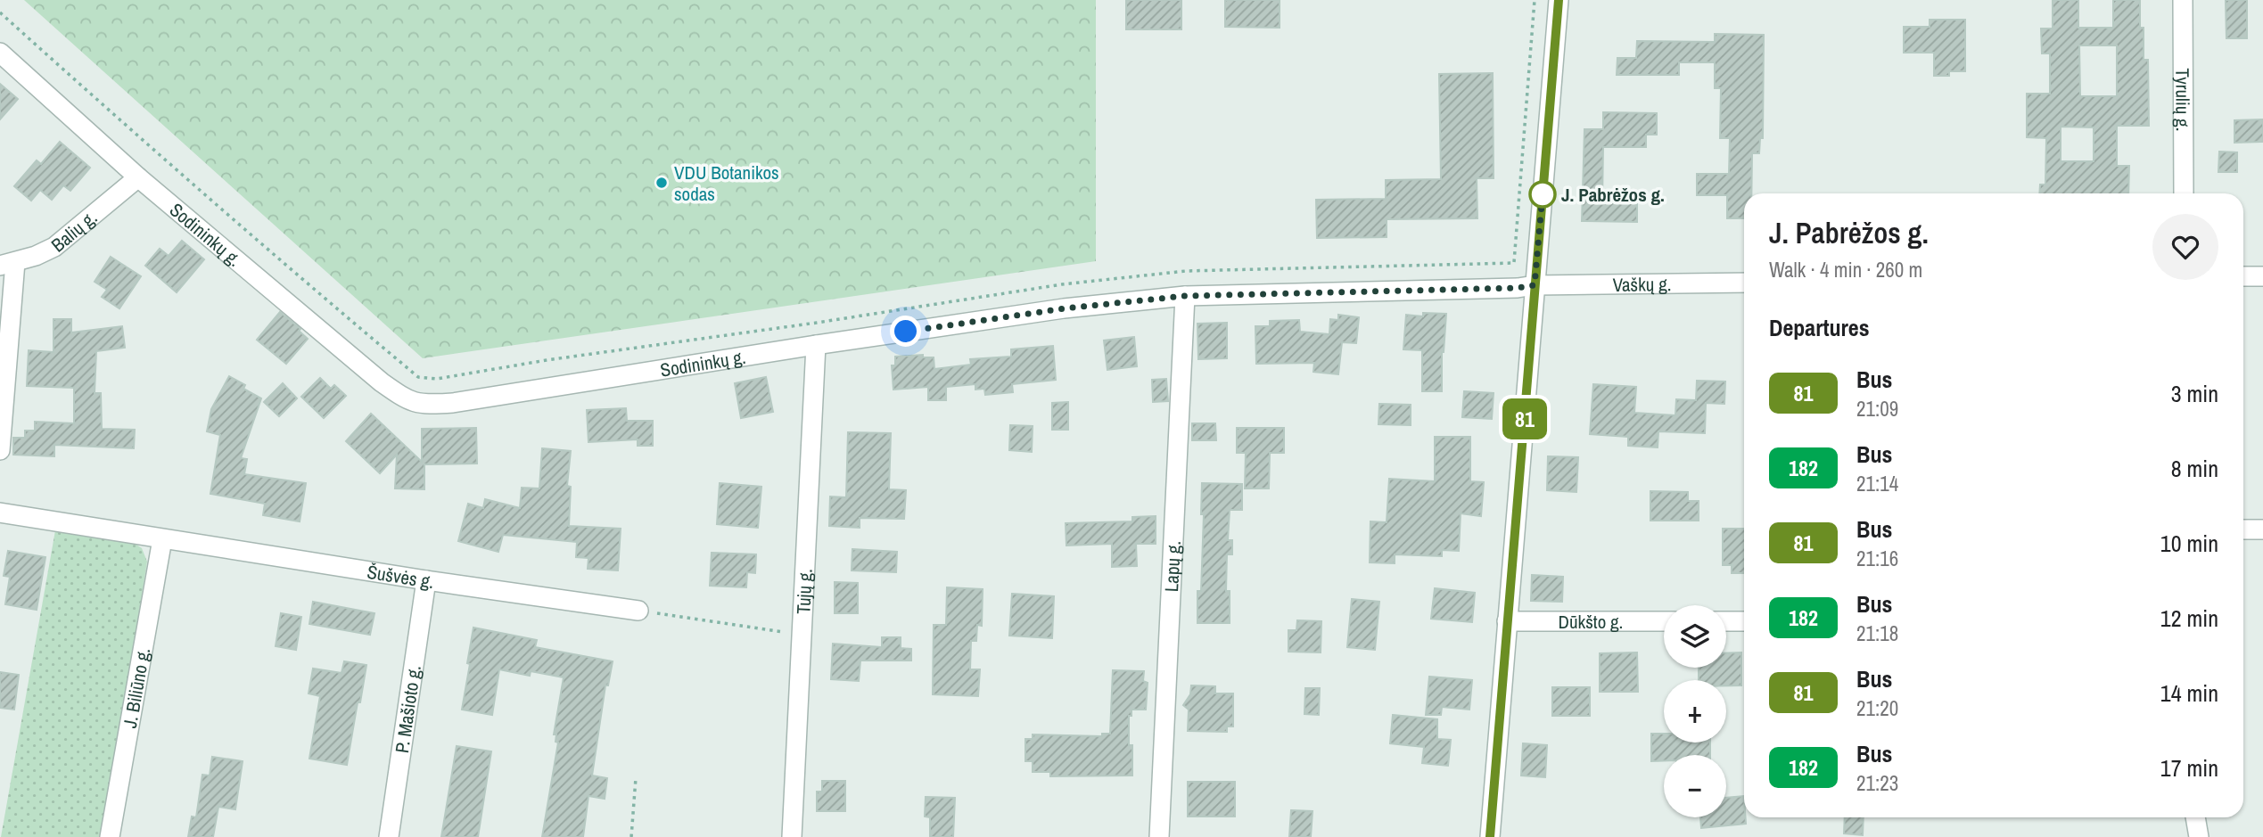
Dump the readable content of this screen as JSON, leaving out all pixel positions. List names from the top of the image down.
{
  "streets": {
    "street": [
      "Tyrulių g.",
      "Balių g.",
      "Sodininkų g.",
      "Vaškų g.",
      "Lapų g.",
      "Šušvės g.",
      "Tujų g.",
      "Dūkšto g.",
      "J. Biliūno g.",
      "P. Mašioto g."
    ]
  },
  "crossings": [
    ["Balių g.", "Sodininkų g."],
    ["Sodininkų g.", "Vaškų g."],
    ["Sodininkų g.", "Lapų g."],
    ["Sodininkų g.", "Tujų g."],
    ["Šušvės g.", "J. Biliūno g."],
    ["Šušvės g.", "P. Mašioto g."]
  ],
  "places": ["VDU Botanikos sodas", "J. Pabrėžos g."],
  "lines": ["bus line 81"],
  "page": {
    "on_map": "81",
    "heading": [
      ["J. Pabrėžos g.", "Walk · 4 min · 260 m"],
      "Departures"
    ],
    "list": [
      {
        "mark": "81",
        "name": "Bus",
        "note": "21:09",
        "value": "3 min"
      },
      {
        "mark": "182",
        "name": "Bus",
        "note": "21:14",
        "value": "8 min"
      },
      {
        "mark": "81",
        "name": "Bus",
        "note": "21:16",
        "value": "10 min"
      },
      {
        "mark": "182",
        "name": "Bus",
        "note": "21:18",
        "value": "12 min"
      },
      {
        "mark": "81",
        "name": "Bus",
        "note": "21:20",
        "value": "14 min"
      },
      {
        "mark": "182",
        "name": "Bus",
        "note": "21:23",
        "value": "17 min"
      }
    ],
    "map_buttons": ["+", "−"]
  }
}
